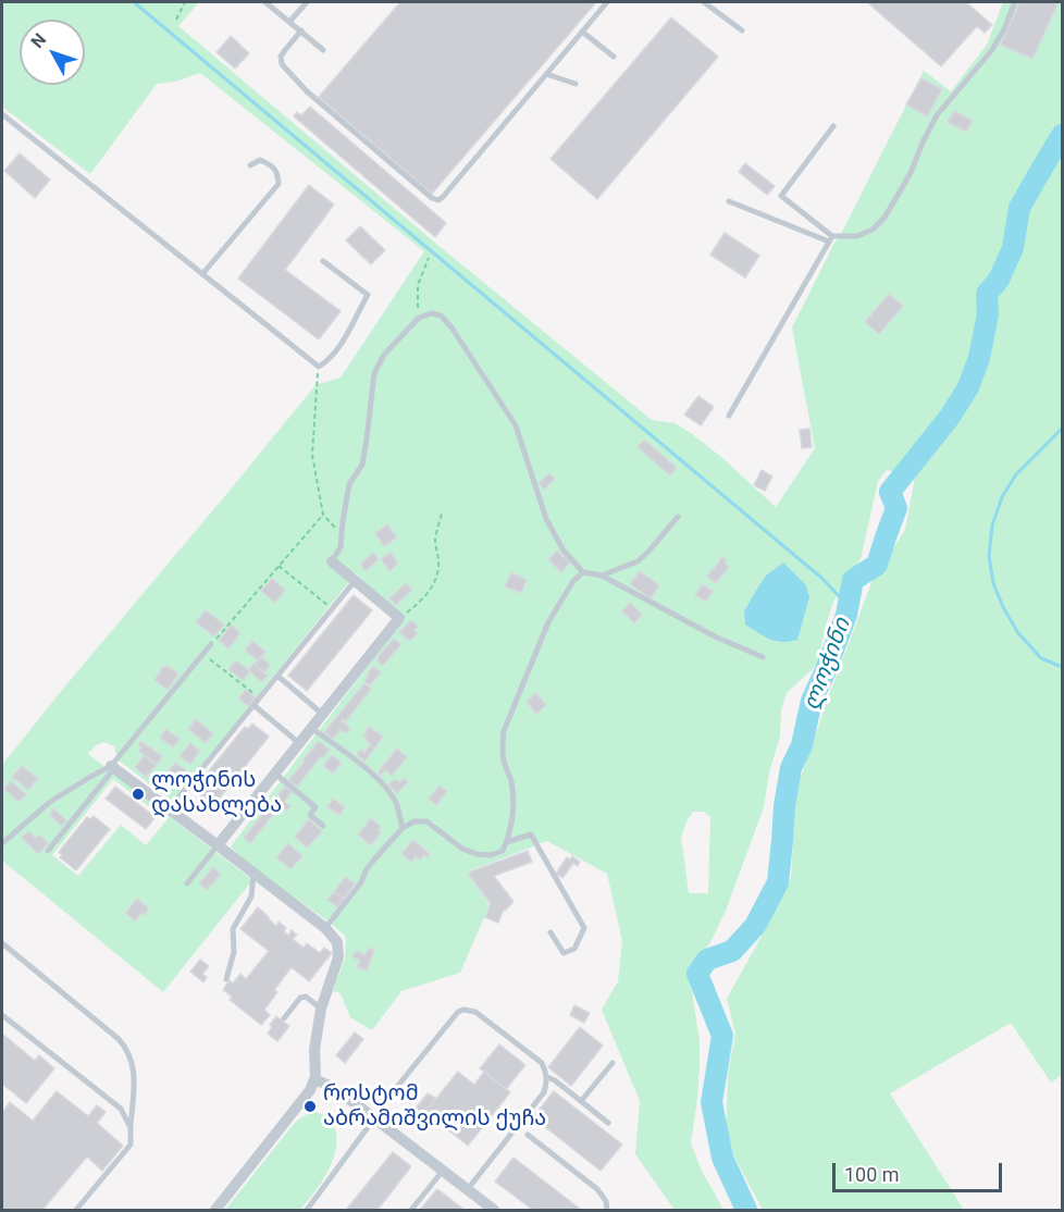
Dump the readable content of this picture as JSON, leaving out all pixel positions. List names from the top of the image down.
{
  "water": ["ლოჭინი"],
  "places": ["ლოჭინის დასახლება", "როსტომ აბრამიშვილის ქუჩა"],
  "scale_bar": "100 m",
  "north": "top left"
}
